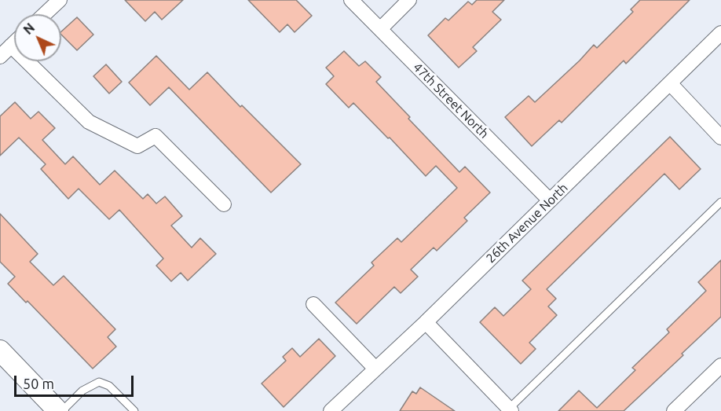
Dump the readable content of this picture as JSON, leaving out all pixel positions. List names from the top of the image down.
{
  "streets": {
    "street": ["47th Street North", "26th Avenue North"]
  },
  "crossings": [
    ["47th Street North", "26th Avenue North"]
  ],
  "scale_bar": "50 m",
  "north": "top left"
}
